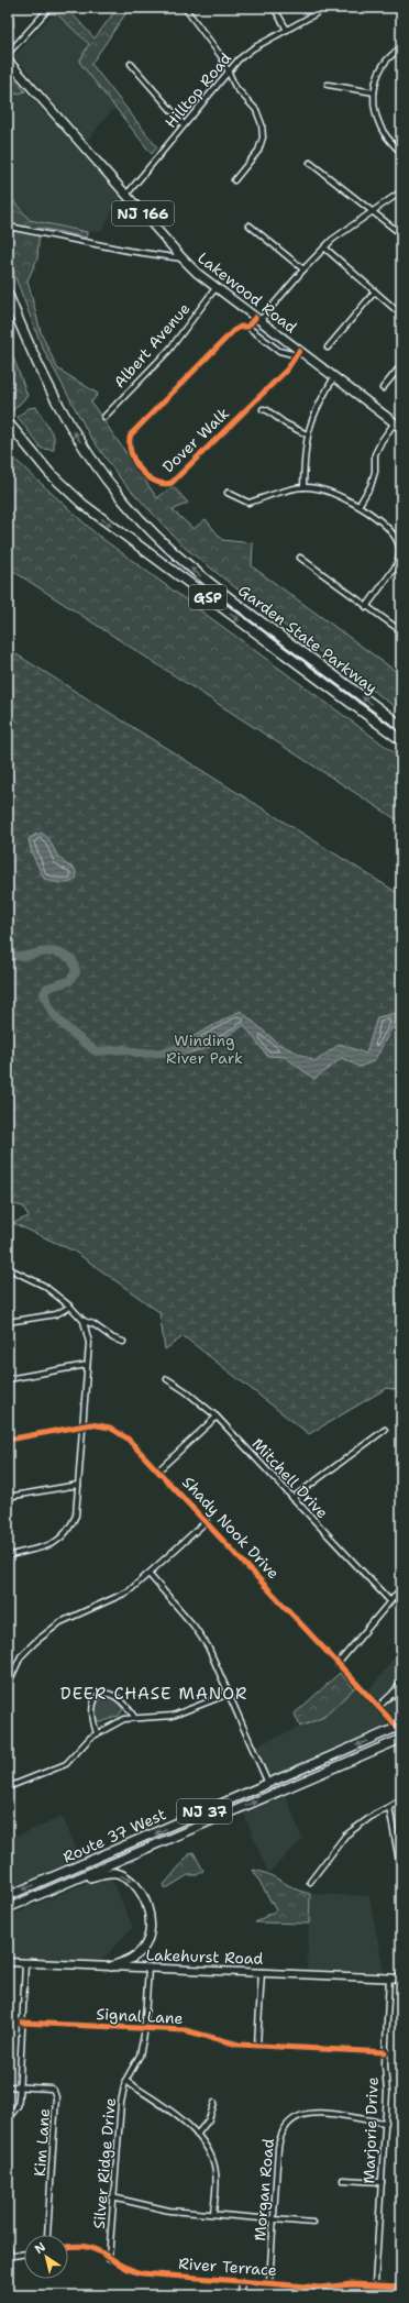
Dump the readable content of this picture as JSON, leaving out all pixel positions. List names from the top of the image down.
{
  "streets": {
    "highway": ["GSP", "Garden State Parkway"],
    "main road": [
      "NJ 166",
      "Lakewood Road",
      "NJ 37",
      "Route 37 West",
      "Lakehurst Road"
    ],
    "street": [
      "Hilltop Road",
      "Albert Avenue",
      "Dover Walk",
      "Mitchell Drive",
      "Shady Nook Drive",
      "Signal Lane",
      "Marjorie Drive",
      "Kim Lane",
      "Silver Ridge Drive",
      "Morgan Road",
      "River Terrace"
    ]
  },
  "crossings": [
    ["Hilltop Road", "Lakewood Road"],
    ["Lakewood Road", "Albert Avenue"],
    ["Lakewood Road", "Dover Walk"],
    ["Shady Nook Drive", "Route 37 West"],
    ["Lakehurst Road", "Marjorie Drive"],
    ["Lakehurst Road", "Silver Ridge Drive"],
    ["Signal Lane", "Marjorie Drive"],
    ["Signal Lane", "Silver Ridge Drive"],
    ["Marjorie Drive", "Morgan Road"],
    ["Marjorie Drive", "River Terrace"],
    ["Silver Ridge Drive", "River Terrace"],
    ["Morgan Road", "River Terrace"]
  ],
  "districts": ["DEER CHASE MANOR"],
  "parks": ["Winding River Park"],
  "north": "top left"
}
